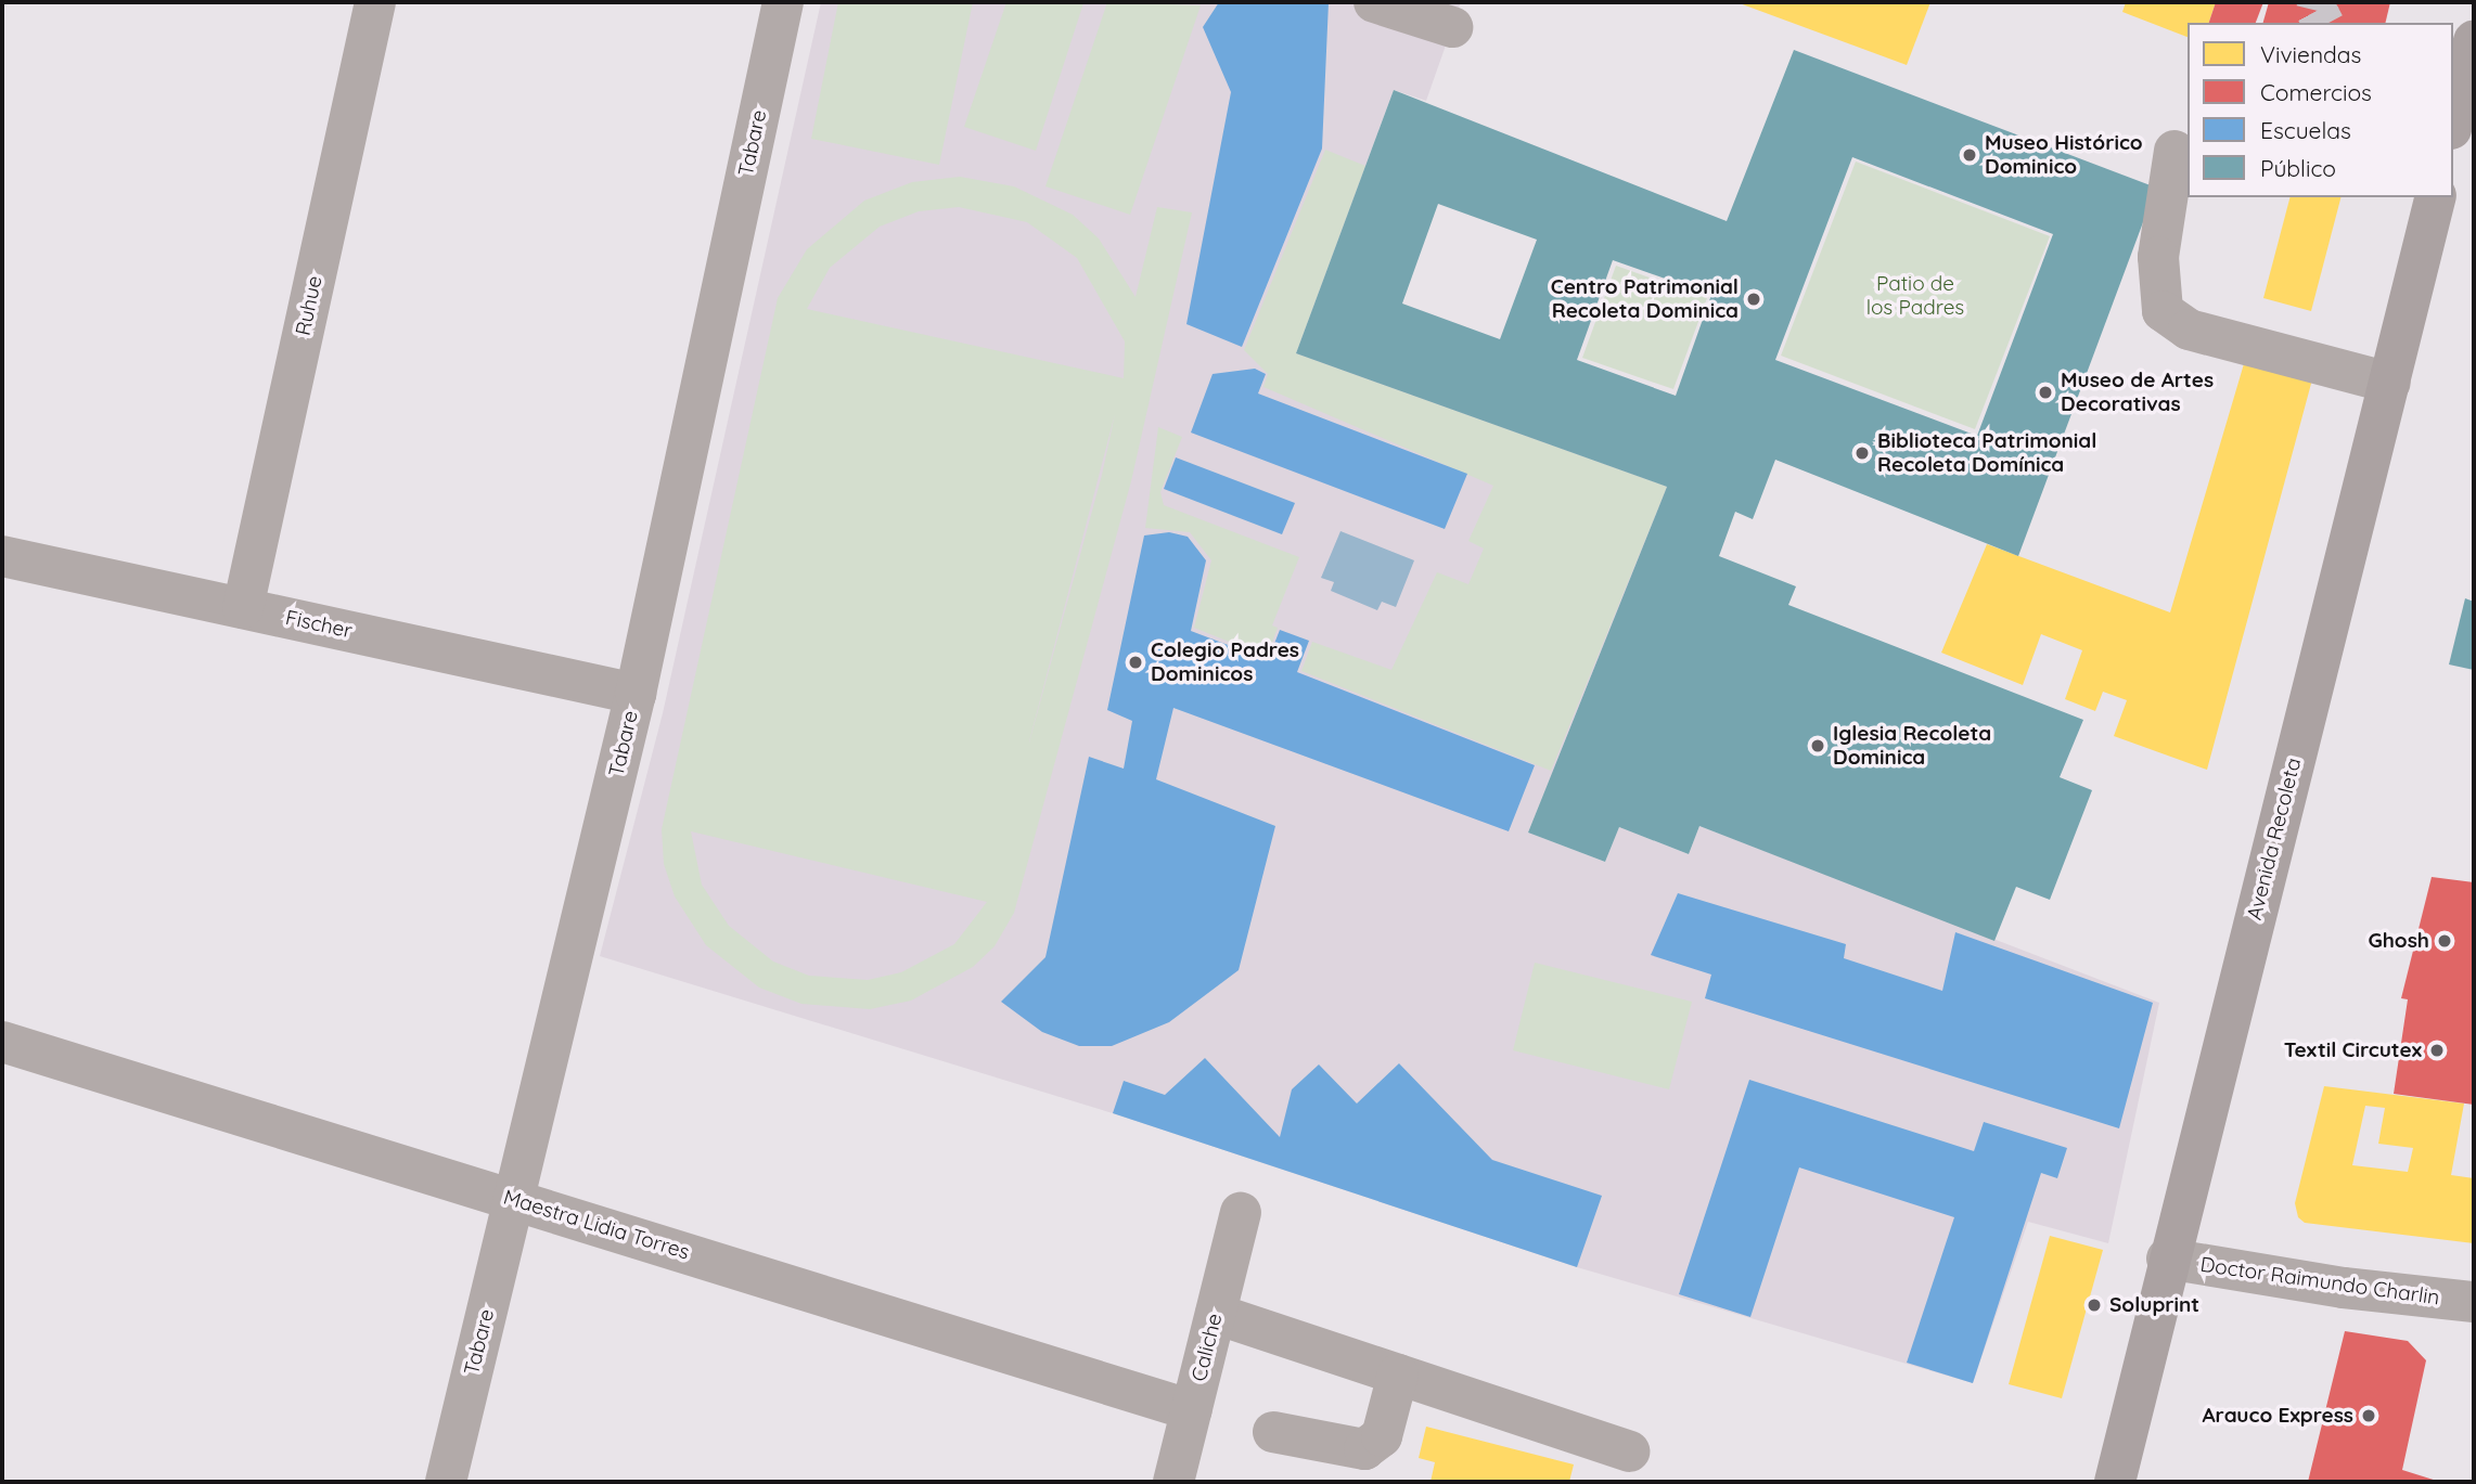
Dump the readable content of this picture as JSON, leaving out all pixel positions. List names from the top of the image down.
{
  "streets": {
    "main road": ["Avenida Recoleta"],
    "street": [
      "Tabare",
      "Ruhue",
      "Fischer",
      "Maestra Lidia Torres",
      "Doctor Raimundo Charlin",
      "Caliche"
    ]
  },
  "crossings": [
    ["Tabare", "Fischer"],
    ["Tabare", "Maestra Lidia Torres"],
    ["Ruhue", "Fischer"],
    ["Avenida Recoleta", "Doctor Raimundo Charlin"],
    ["Maestra Lidia Torres", "Caliche"]
  ],
  "parks": ["Patio de los Padres"],
  "places": [
    "Museo Histórico Dominico",
    "Centro Patrimonial Recoleta Dominica",
    "Museo de Artes Decorativas",
    "Biblioteca Patrimonial Recoleta Domínica",
    "Colegio Padres Dominicos",
    "Iglesia Recoleta Dominica",
    "Ghosh",
    "Textil Circutex",
    "Soluprint",
    "Arauco Express"
  ],
  "legend": [
    "Viviendas",
    "Comercios",
    "Escuelas",
    "Público"
  ]
}
